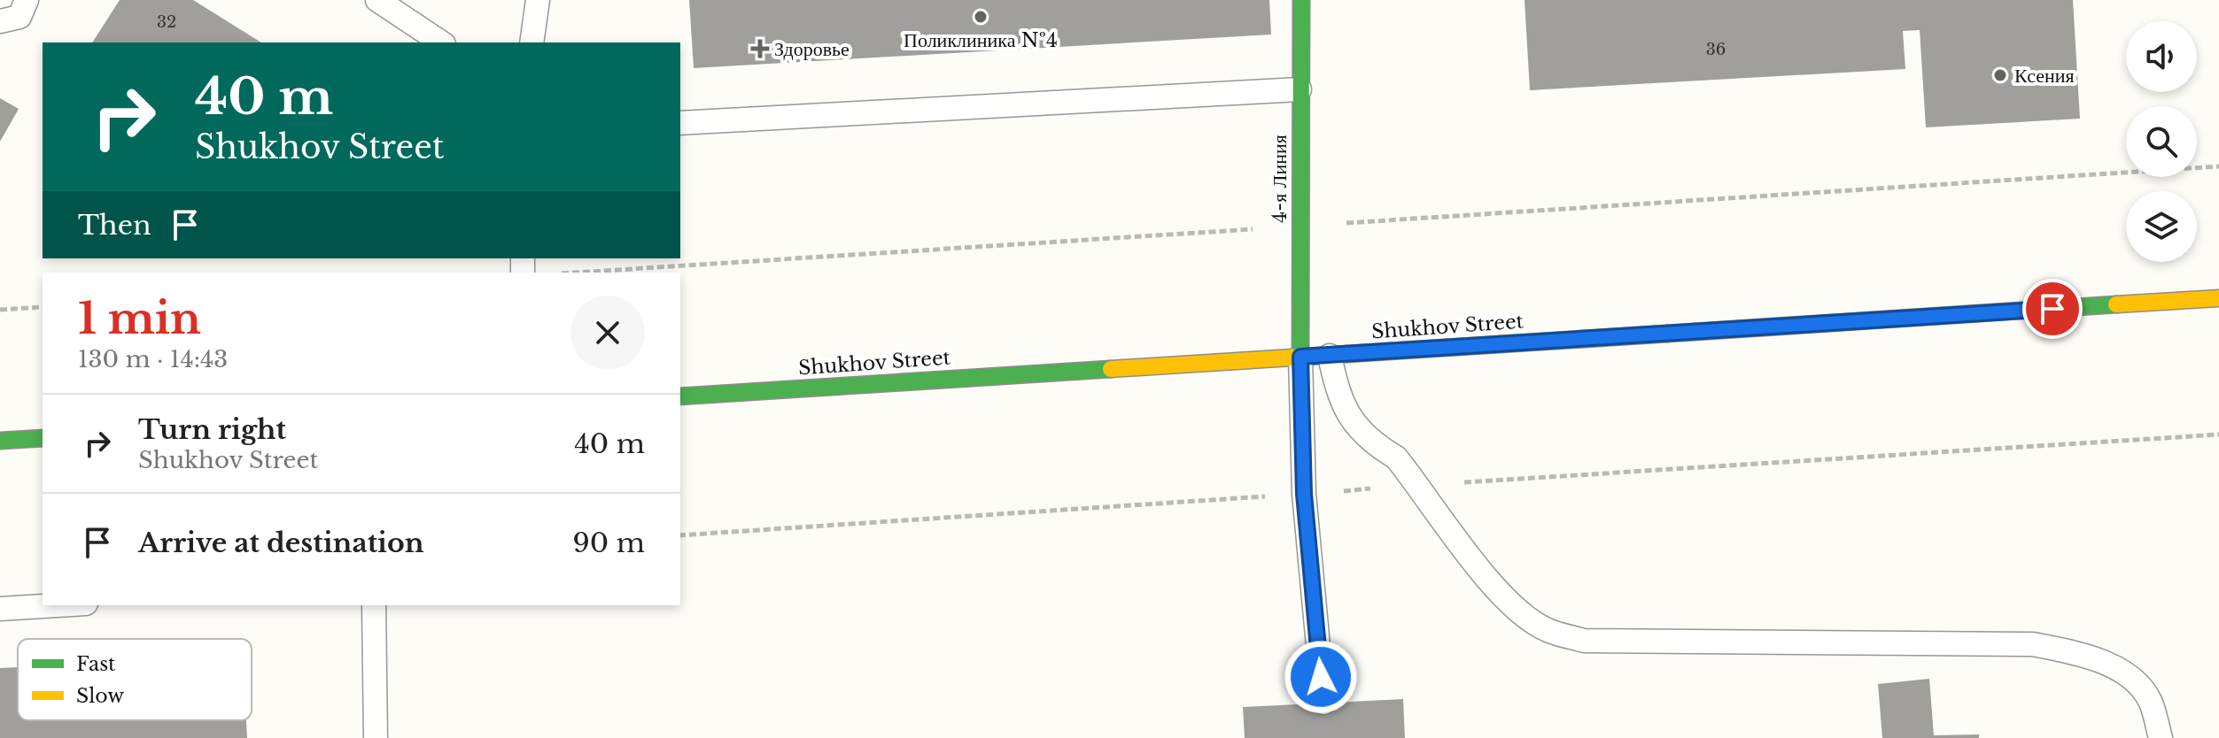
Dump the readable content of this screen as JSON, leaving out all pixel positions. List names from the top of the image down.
{
  "streets": {
    "street": ["4-я Линия", "Shukhov Street"]
  },
  "crossings": [
    ["4-я Линия", "Shukhov Street"]
  ],
  "places": {
    "other": ["Поликлиника №4", "Ксения"],
    "health": ["Здоровье"]
  },
  "house_numbers": ["32", "36"],
  "legend": ["Fast", "Slow"],
  "page": {
    "turn": ["40 m", "Shukhov Street"],
    "then": "Then",
    "heading": ["1 min", "130 m · 14:43"],
    "list": [
      {
        "name": "Turn right",
        "note": "Shukhov Street",
        "value": "40 m"
      },
      {
        "name": "Arrive at destination",
        "value": "90 m"
      }
    ]
  }
}
